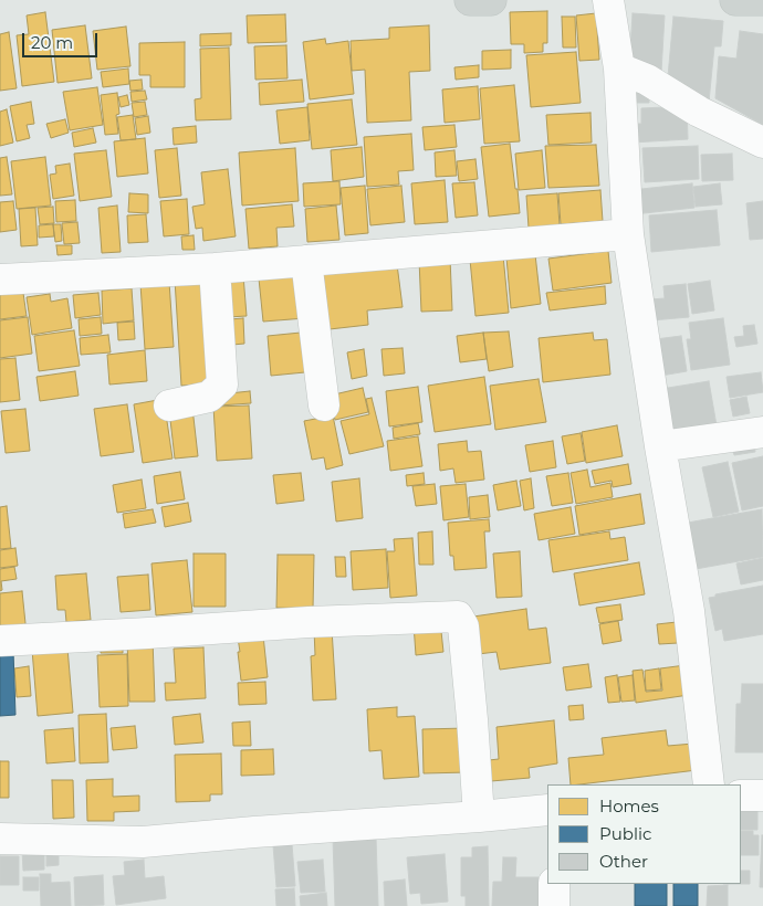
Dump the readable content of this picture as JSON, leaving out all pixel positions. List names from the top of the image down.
{
  "legend": ["Homes", "Public", "Other"],
  "scale_bar": "20 m"
}
